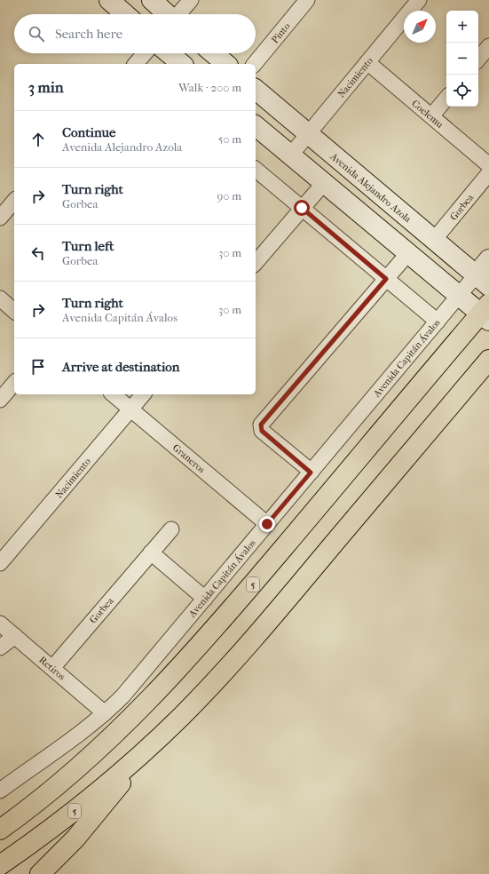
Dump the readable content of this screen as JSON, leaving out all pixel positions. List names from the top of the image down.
{
  "streets": {
    "highway": ["5"],
    "main road": ["Avenida Alejandro Azola", "Avenida Capitán Ávalos"],
    "street": [
      "Pinto",
      "Nacimiento",
      "Coelemu",
      "Gorbea",
      "Graneros",
      "Retiros"
    ]
  },
  "crossings": [
    ["Nacimiento", "Coelemu"],
    ["Nacimiento", "Avenida Alejandro Azola"],
    ["Nacimiento", "Graneros"],
    ["Avenida Alejandro Azola", "Gorbea"],
    ["Avenida Alejandro Azola", "Avenida Capitán Ávalos"],
    ["Gorbea", "Retiros"],
    ["Avenida Capitán Ávalos", "Graneros"],
    ["Avenida Capitán Ávalos", "Retiros"]
  ],
  "north": "top right",
  "page": {
    "map_buttons": ["+", "−"],
    "search": "Search here",
    "heading": ["3 min", "Walk · 200 m"],
    "list": [
      ["Continue", "Avenida Alejandro Azola", "50 m"],
      ["Turn right", "Gorbea", "90 m"],
      ["Turn left", "Gorbea", "30 m"],
      ["Turn right", "Avenida Capitán Ávalos", "30 m"],
      "Arrive at destination"
    ]
  }
}
